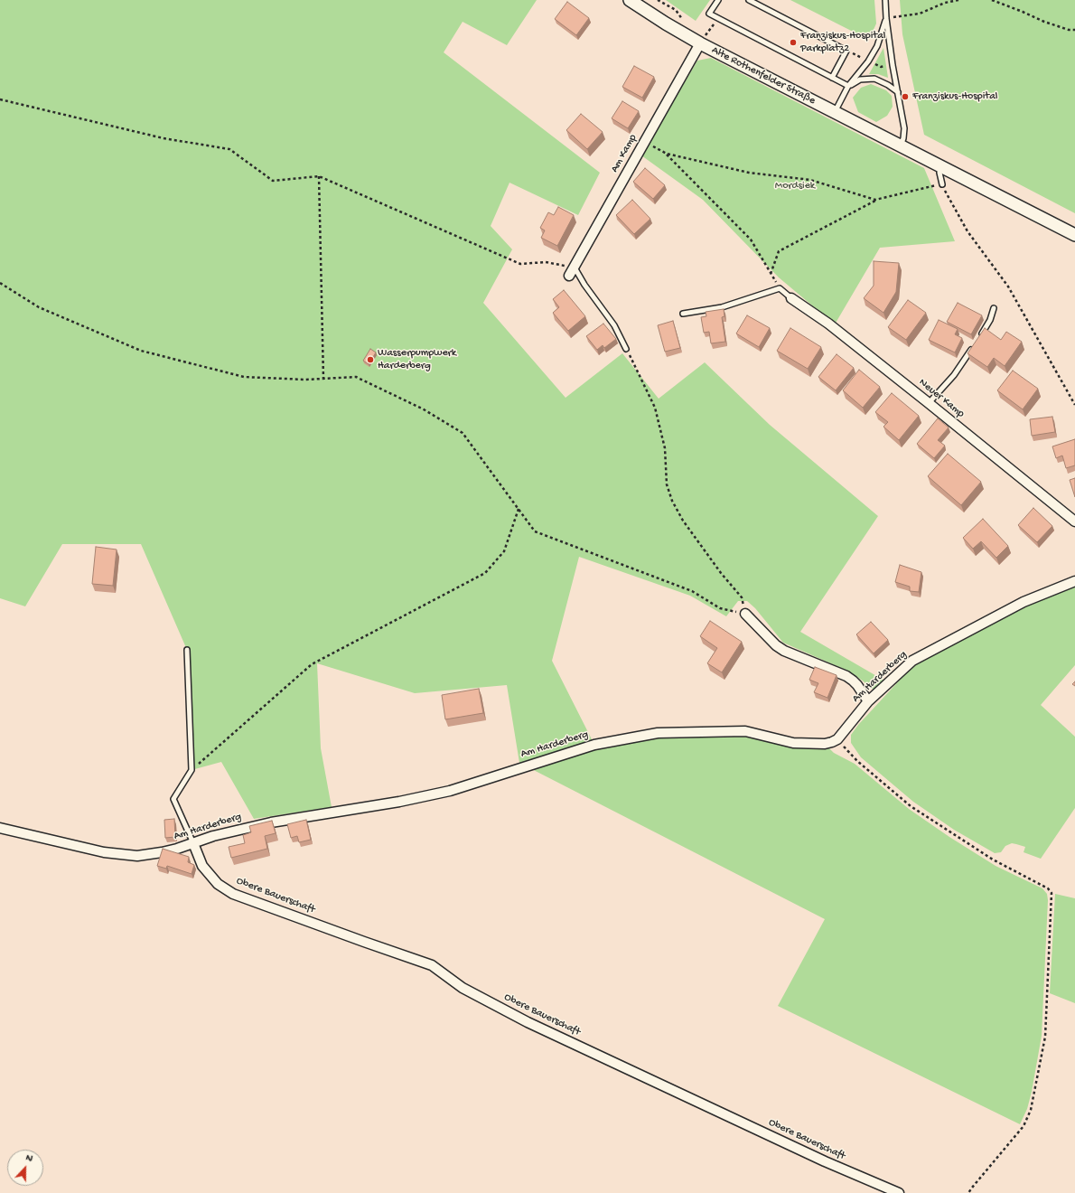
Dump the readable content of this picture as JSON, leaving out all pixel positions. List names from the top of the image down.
{
  "streets": {
    "street": [
      "Alte Rothenfelder Straße",
      "Am Kamp",
      "Neuer Kamp",
      "Am Harderberg",
      "Obere Bauerschaft"
    ]
  },
  "crossings": [
    ["Alte Rothenfelder Straße", "Am Kamp"],
    ["Am Harderberg", "Obere Bauerschaft"]
  ],
  "parks": ["Mordsiek"],
  "places": ["Franziskus-Hospital Parkplatz2", "Franziskus-Hospital", "Wasserpumpwerk Harderberg"],
  "north": "top"
}
